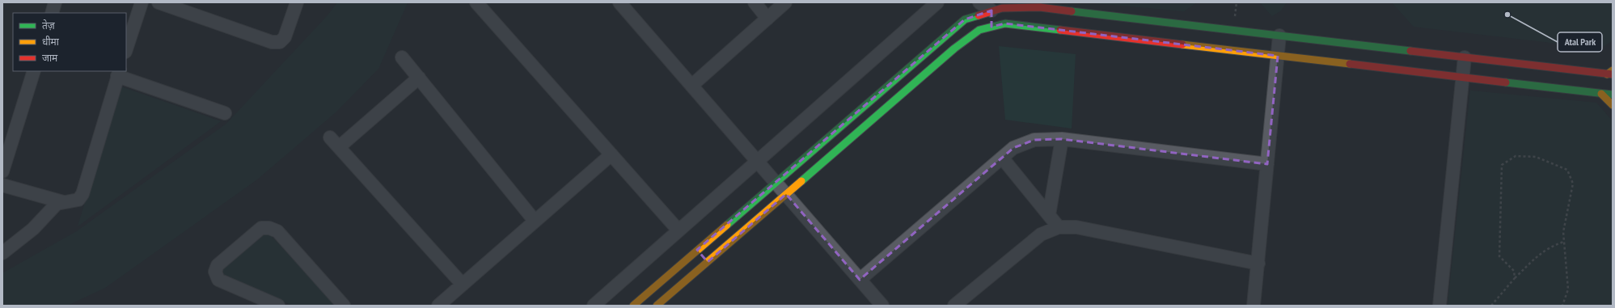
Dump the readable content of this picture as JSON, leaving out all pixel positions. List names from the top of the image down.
{
  "places": ["Atal Park"],
  "legend": ["तेज़", "धीमा", "जाम"]
}
